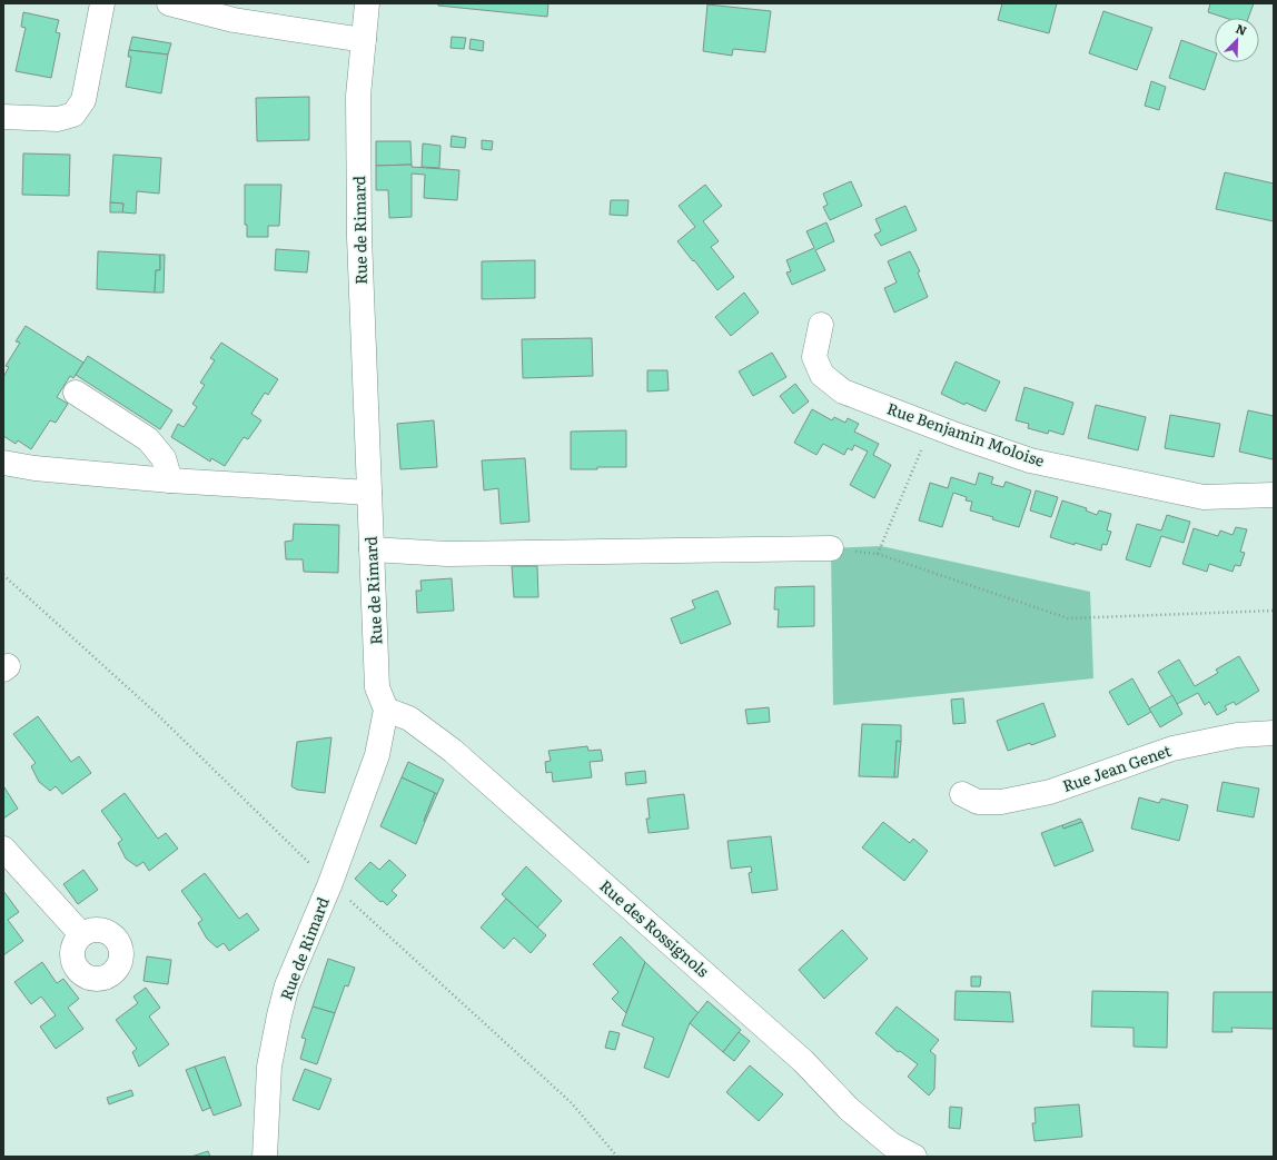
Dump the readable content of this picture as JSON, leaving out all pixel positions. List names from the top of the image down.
{
  "streets": {
    "street": [
      "Rue de Rimard",
      "Rue Benjamin Moloise",
      "Rue Jean Genet",
      "Rue des Rossignols"
    ]
  },
  "crossings": [
    ["Rue de Rimard", "Rue des Rossignols"]
  ],
  "north": "top right"
}
